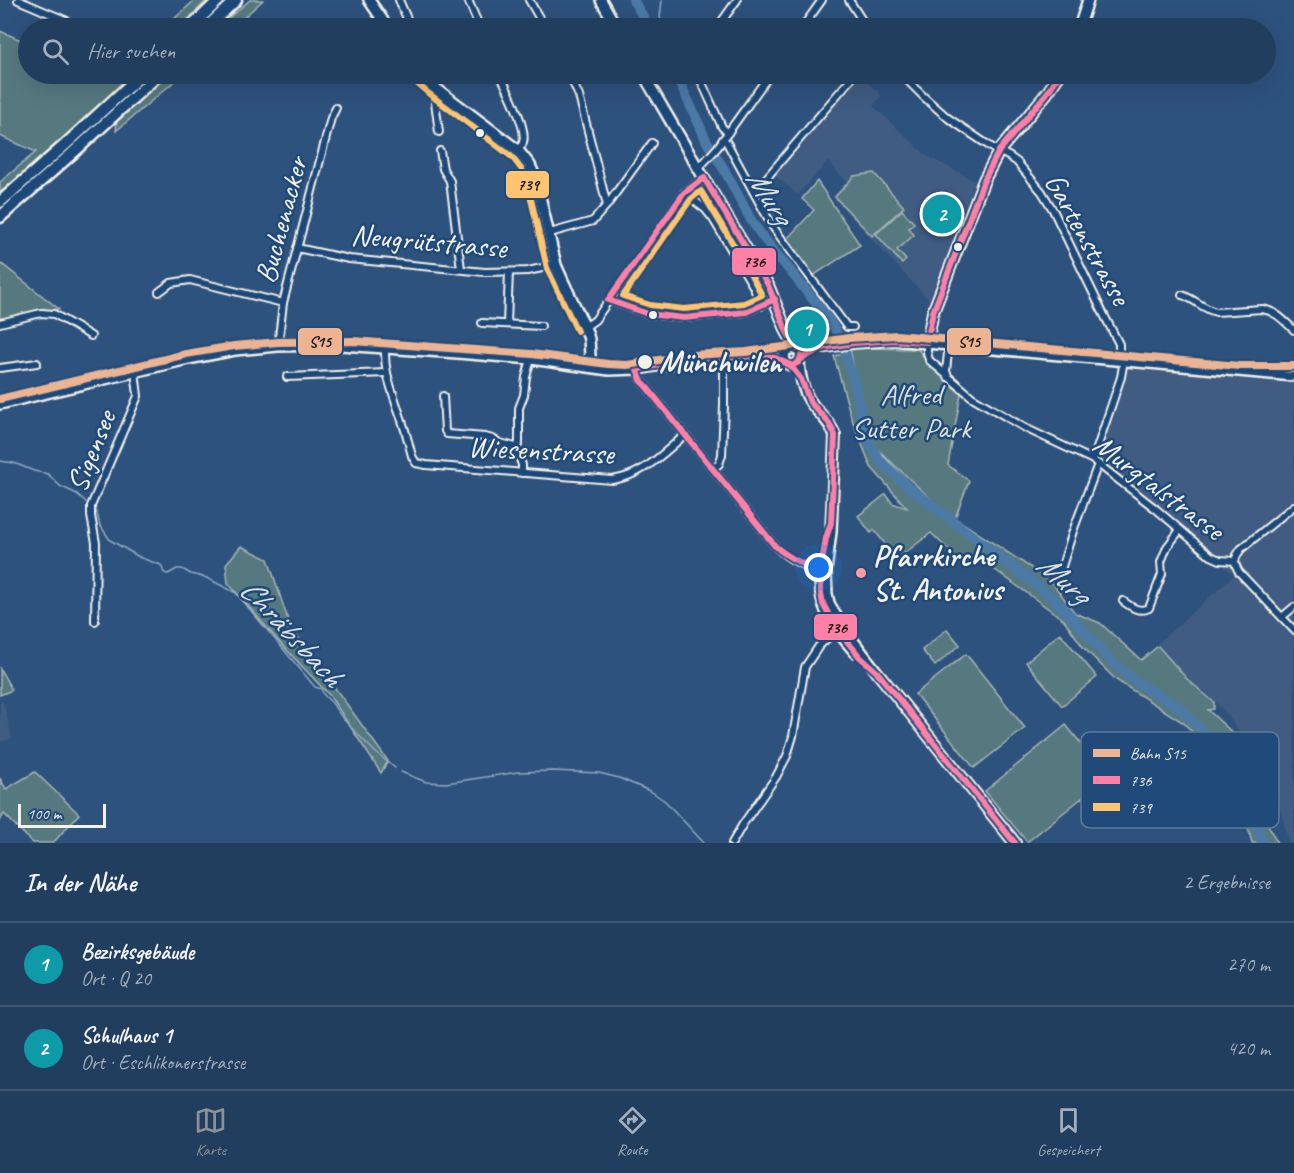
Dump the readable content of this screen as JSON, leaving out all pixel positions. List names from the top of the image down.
{
  "streets": {
    "street": [
      "Buchenacker",
      "Gartenstrasse",
      "Neugrütstrasse",
      "Wiesenstrasse",
      "Sigensee",
      "Murgtalstrasse"
    ]
  },
  "crossings": [
    ["Buchenacker", "Neugrütstrasse"]
  ],
  "water": ["Murg", "Chräbsbach"],
  "parks": ["Alfred Sutter Park"],
  "places": ["Münchwilen", "Pfarrkirche St. Antonius"],
  "lines": ["transit line 736", "transit line 739", "rail line S15"],
  "legend": ["Bahn S15", "736", "739"],
  "scale_bar": "100 m",
  "page": {
    "search": "Hier suchen",
    "pins": ["2", "1"],
    "scale": "100 m",
    "heading": ["In der Nähe", "2 Ergebnisse"],
    "list": [
      {
        "mark": "1",
        "name": "Bezirksgebäude",
        "note": "Ort · Q 20",
        "value": "270 m"
      },
      {
        "mark": "2",
        "name": "Schulhaus 1",
        "note": "Ort · Eschlikonerstrasse",
        "value": "420 m"
      }
    ],
    "nav": ["Karte", "Route", "Gespeichert"]
  }
}
